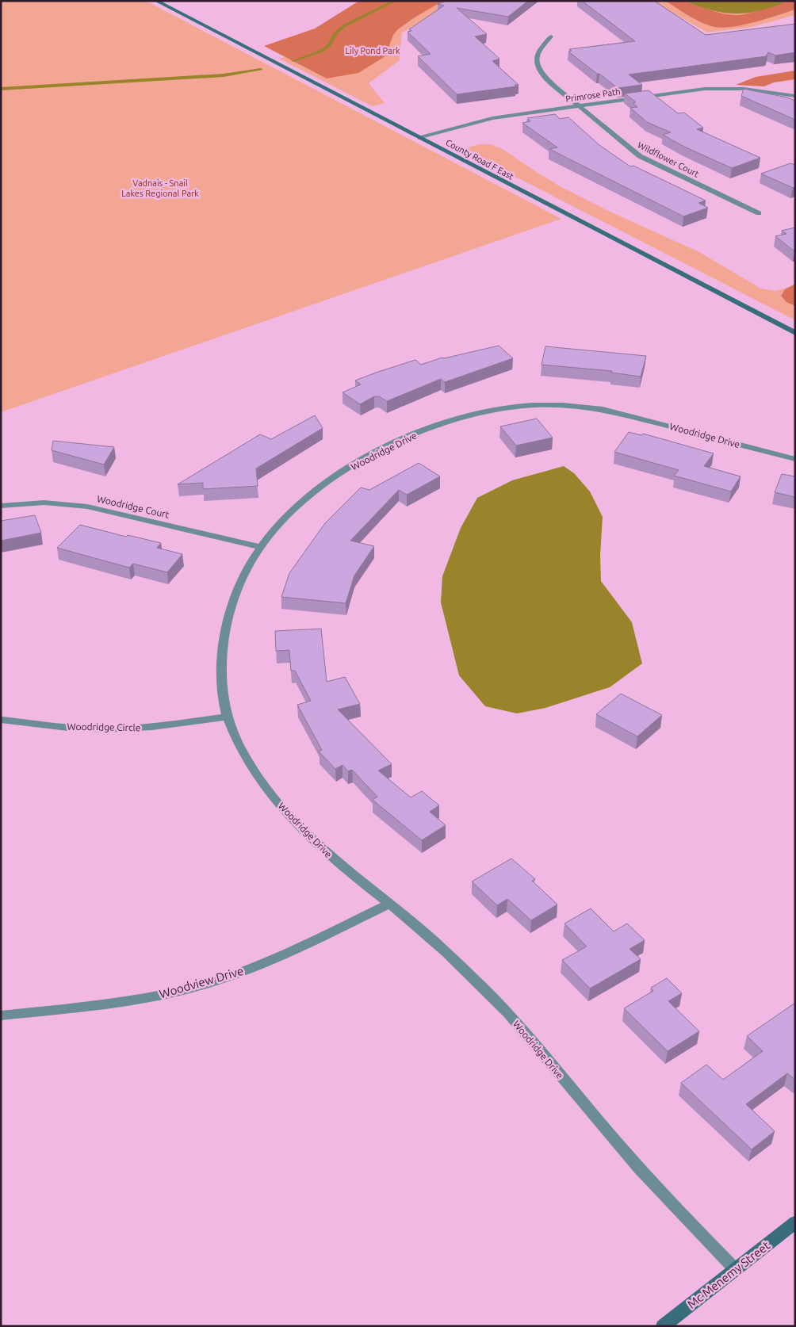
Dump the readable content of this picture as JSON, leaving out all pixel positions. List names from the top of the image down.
{
  "streets": {
    "street": [
      "Primrose Path",
      "County Road F East",
      "Wildflower Court",
      "Woodridge Drive",
      "Woodridge Court",
      "Woodridge Circle",
      "Woodview Drive",
      "Mc Menemy Street"
    ]
  },
  "crossings": [
    ["Primrose Path", "County Road F East"],
    ["Primrose Path", "Wildflower Court"],
    ["Woodridge Drive", "Woodridge Court"],
    ["Woodridge Drive", "Woodridge Circle"],
    ["Woodridge Drive", "Woodview Drive"],
    ["Woodridge Drive", "Mc Menemy Street"]
  ],
  "parks": ["Lily Pond Park", "Vadnais - Snail Lakes Regional Park"]
}
